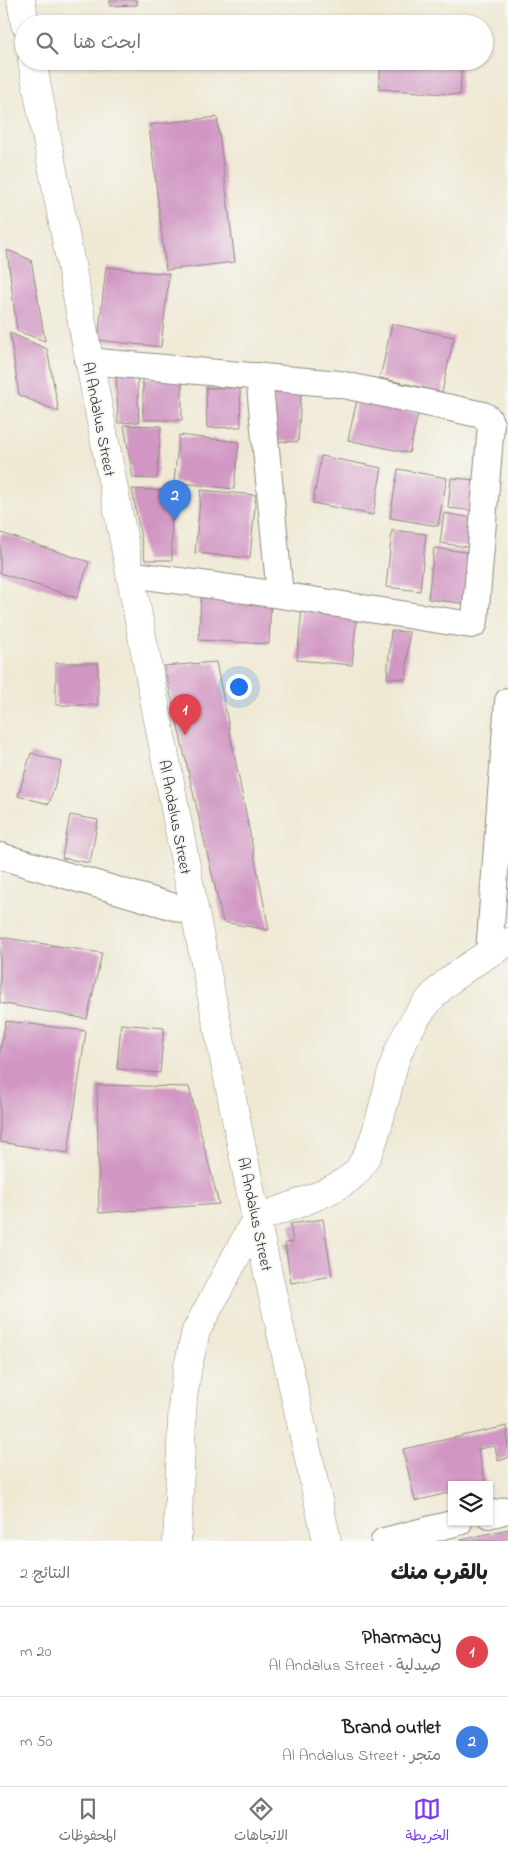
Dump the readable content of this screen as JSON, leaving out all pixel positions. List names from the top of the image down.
{
  "streets": {
    "main road": ["Al Andalus Street"]
  },
  "page": {
    "search": "ابحث هنا",
    "pins": ["2", "1"],
    "heading": ["بالقرب منك", "النتائج: 2"],
    "list": [
      {
        "mark": "1",
        "name": "Pharmacy",
        "note": "صيدلية · Al Andalus Street",
        "value": "20 m"
      },
      {
        "mark": "2",
        "name": "Brand outlet",
        "note": "متجر · Al Andalus Street",
        "value": "50 m"
      }
    ],
    "nav": ["الخريطة", "الاتجاهات", "المحفوظات"]
  }
}
